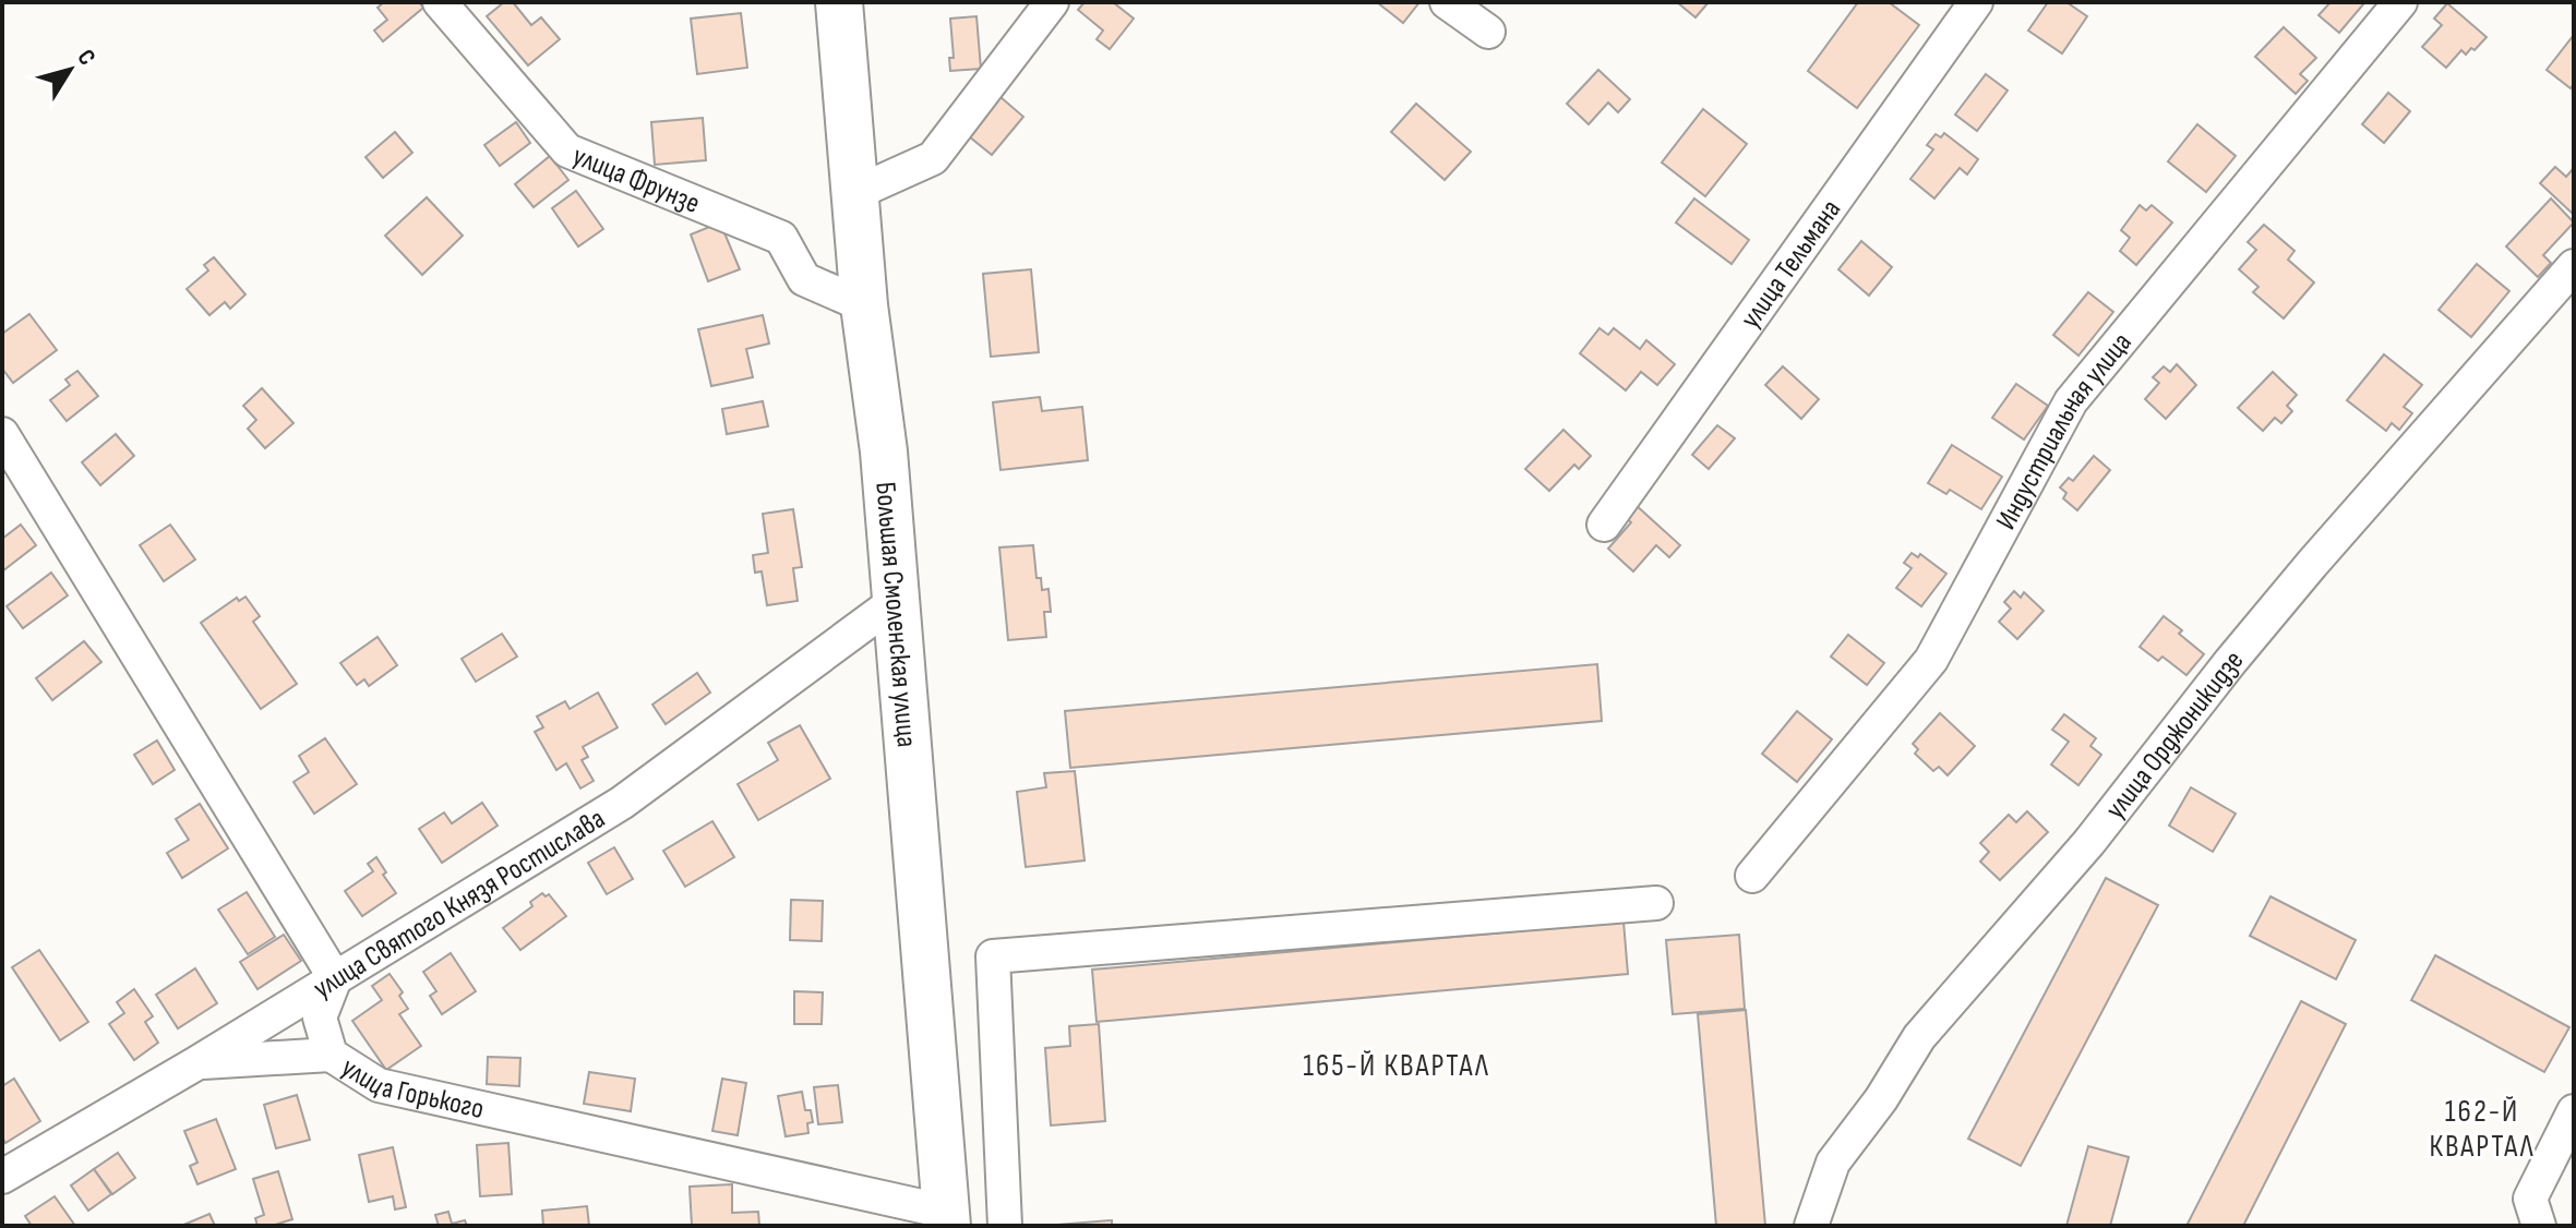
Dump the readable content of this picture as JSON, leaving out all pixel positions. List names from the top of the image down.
{
  "streets": {
    "main road": ["Большая Смоленская улица"],
    "street": [
      "улица Фрунзе",
      "улица Тельмана",
      "Индустриальная улица",
      "улица Орджоникидзе",
      "улица Святого Князя Ростислава",
      "улица Горького"
    ]
  },
  "crossings": [
    ["улица Фрунзе", "Большая Смоленская улица"],
    ["Большая Смоленская улица", "улица Святого Князя Ростислава"],
    ["Большая Смоленская улица", "улица Горького"],
    ["улица Святого Князя Ростислава", "улица Горького"]
  ],
  "districts": ["165-Й КВАРТАЛ", "162-Й КВАРТАЛ"],
  "north": "top right"
}
